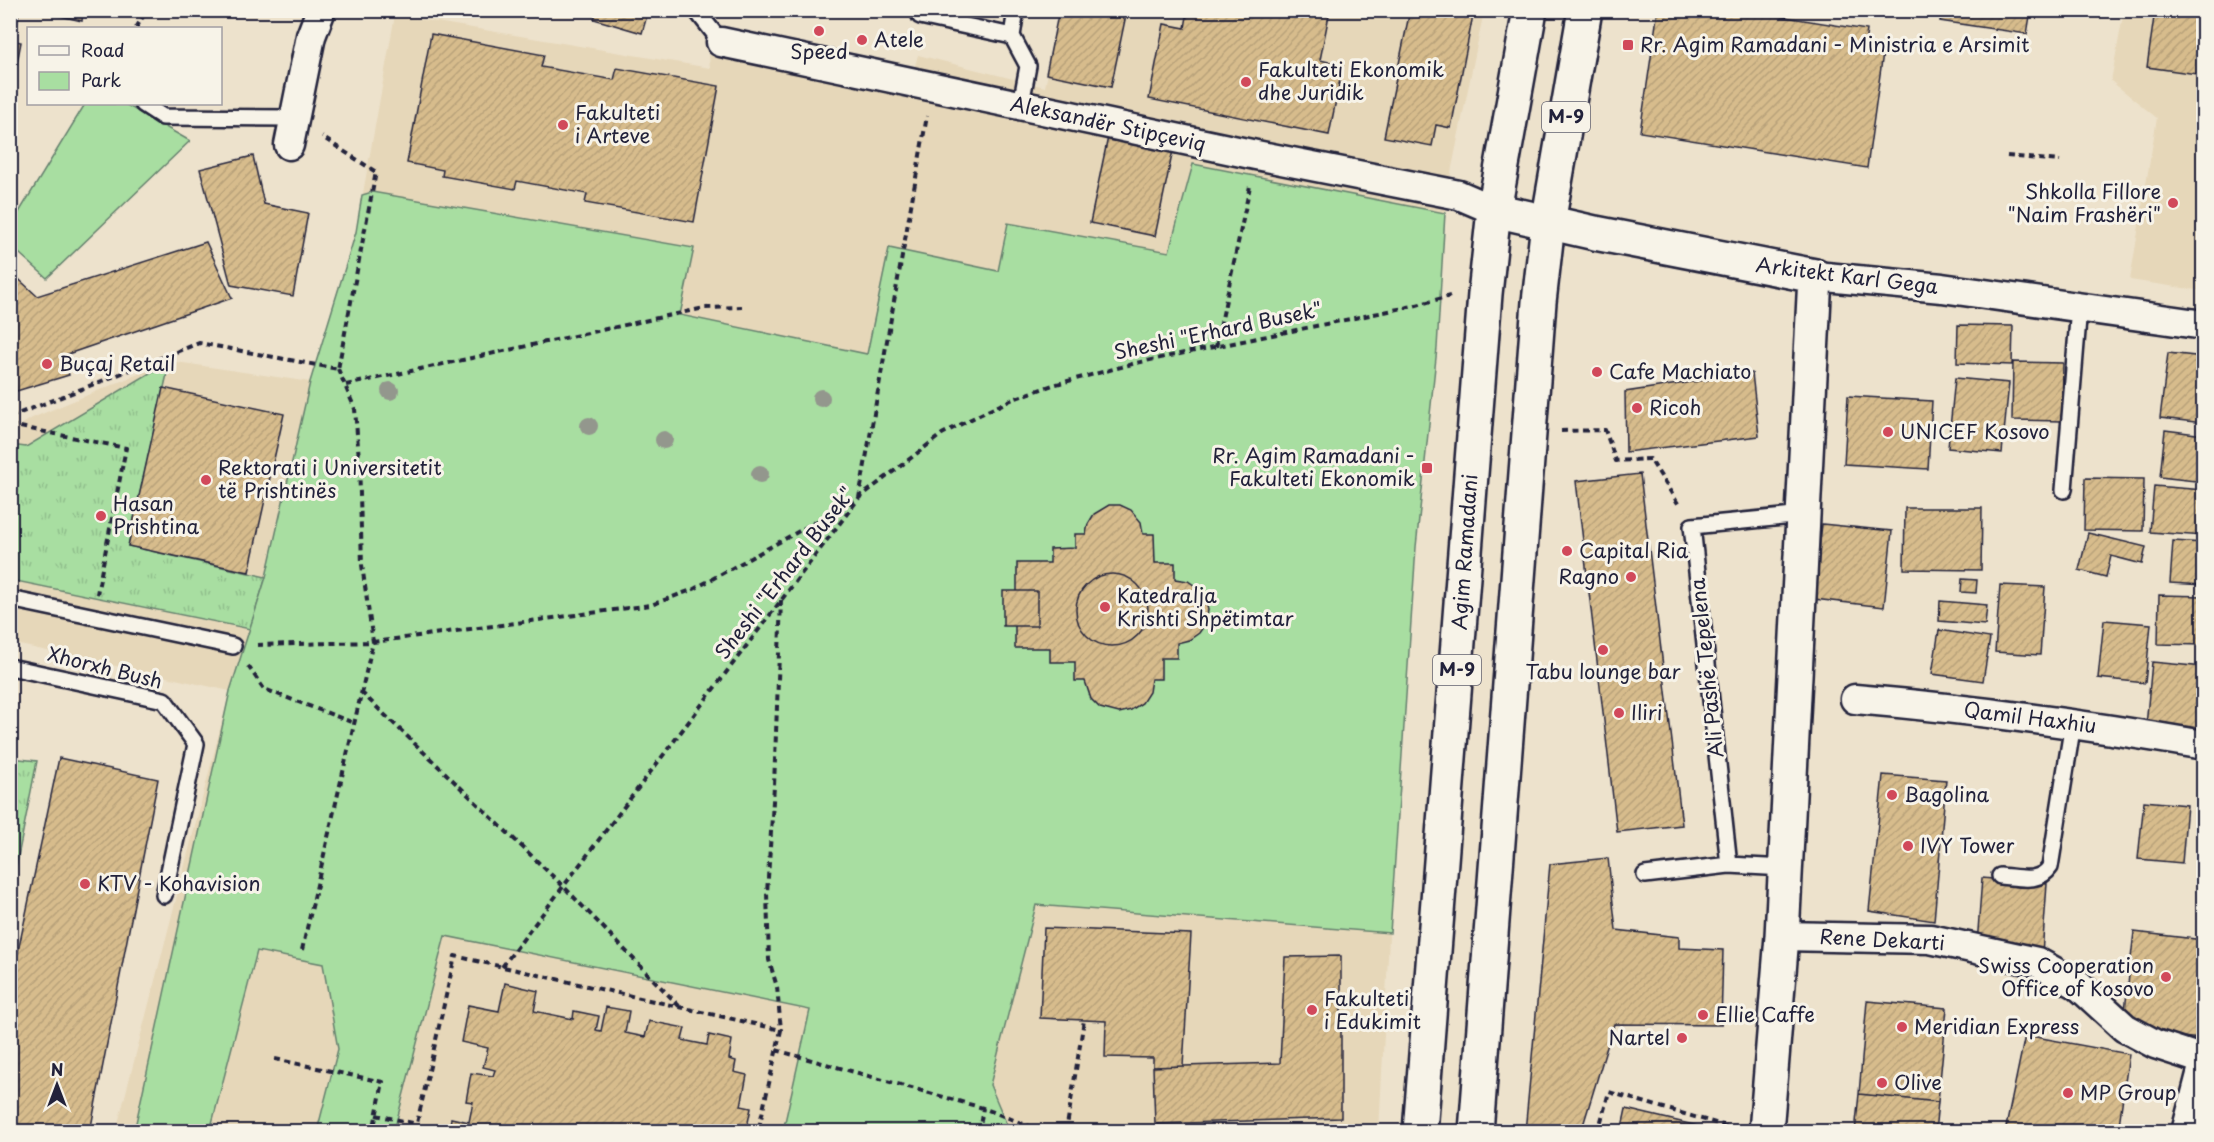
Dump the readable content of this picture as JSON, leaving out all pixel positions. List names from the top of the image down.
{
  "streets": {
    "main road": ["M-9", "Arkitekt Karl Gega", "Agim Ramadani"],
    "street": ["Aleksandër Stipçeviq", "Qamil Haxhiu", "Rene Dekarti"],
    "lane": ["Xhorxh Bush", "Ali Pashë Tepelena"],
    "path": ["Sheshi \"Erhard Busek\""]
  },
  "crossings": [
    ["M-9", "Arkitekt Karl Gega"],
    ["Aleksandër Stipçeviq", "Arkitekt Karl Gega"],
    ["Aleksandër Stipçeviq", "Agim Ramadani"],
    ["Arkitekt Karl Gega", "Agim Ramadani"],
    ["Sheshi \"Erhard Busek\"", "Agim Ramadani"]
  ],
  "places": {
    "other": [
      "Speed",
      "Atele",
      "Fakulteti Ekonomik dhe Juridik",
      "Fakulteti i Arteve",
      "Shkolla Fillore \"Naim Frashëri\"",
      "Buçaj Retail",
      "Cafe Machiato",
      "Ricoh",
      "UNICEF Kosovo",
      "Rektorati i Universitetit të Prishtinës",
      "Hasan Prishtina",
      "Capital Ria",
      "Ragno",
      "Katedralja Krishti Shpëtimtar",
      "Tabu lounge bar",
      "Iliri",
      "Bagolina",
      "IVY Tower",
      "KTV - Kohavision",
      "Swiss Cooperation Office of Kosovo",
      "Fakulteti i Edukimit",
      "Ellie Caffe",
      "Meridian Express",
      "Nartel",
      "Olive",
      "MP Group"
    ],
    "transit": ["Rr. Agim Ramadani - Ministria e Arsimit", "Rr. Agim Ramadani - Fakulteti Ekonomik"]
  },
  "legend": ["Road", "Park"],
  "north": "top"
}
